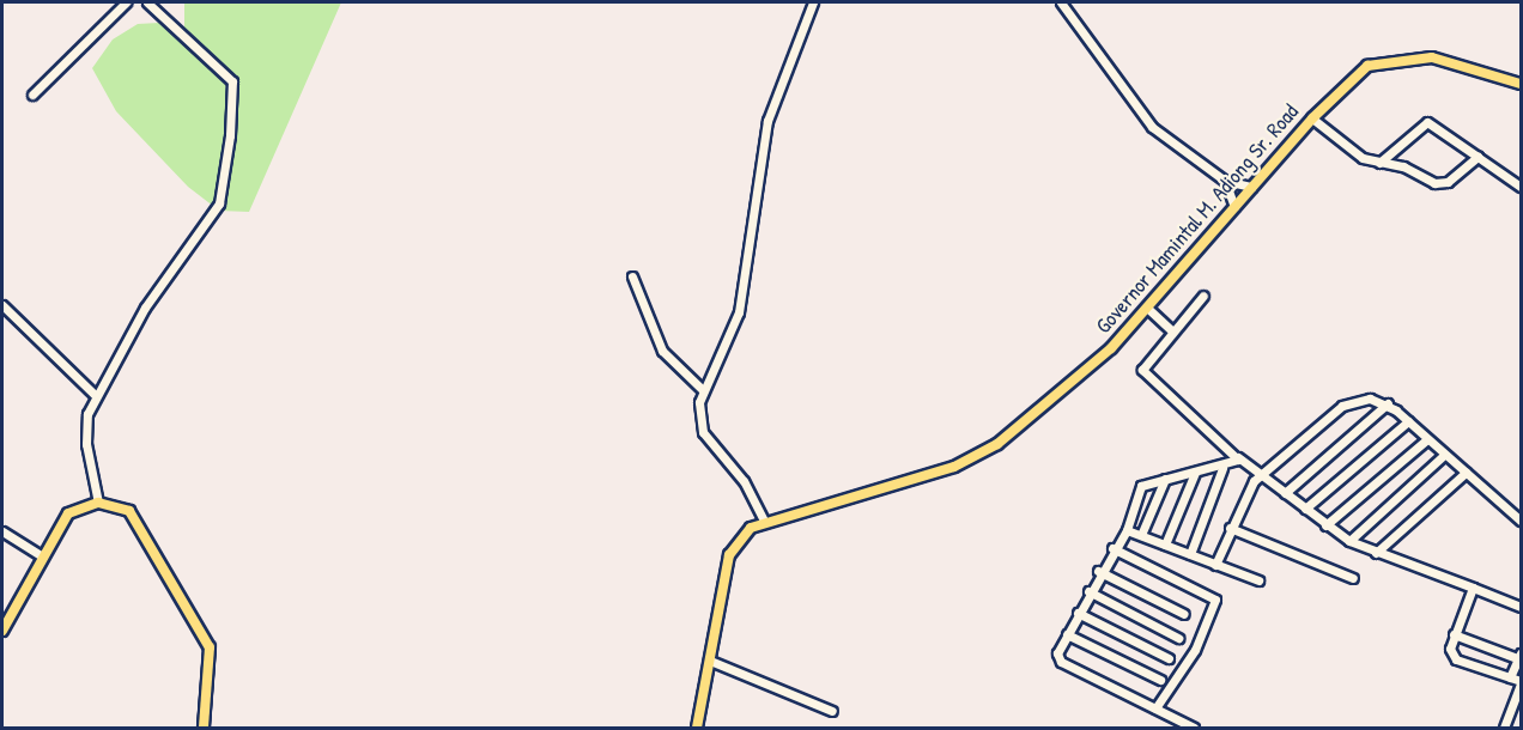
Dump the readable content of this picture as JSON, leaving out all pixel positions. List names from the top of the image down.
{
  "streets": {
    "main road": ["Governor Mamintal M. Adiong Sr. Road"]
  }
}
